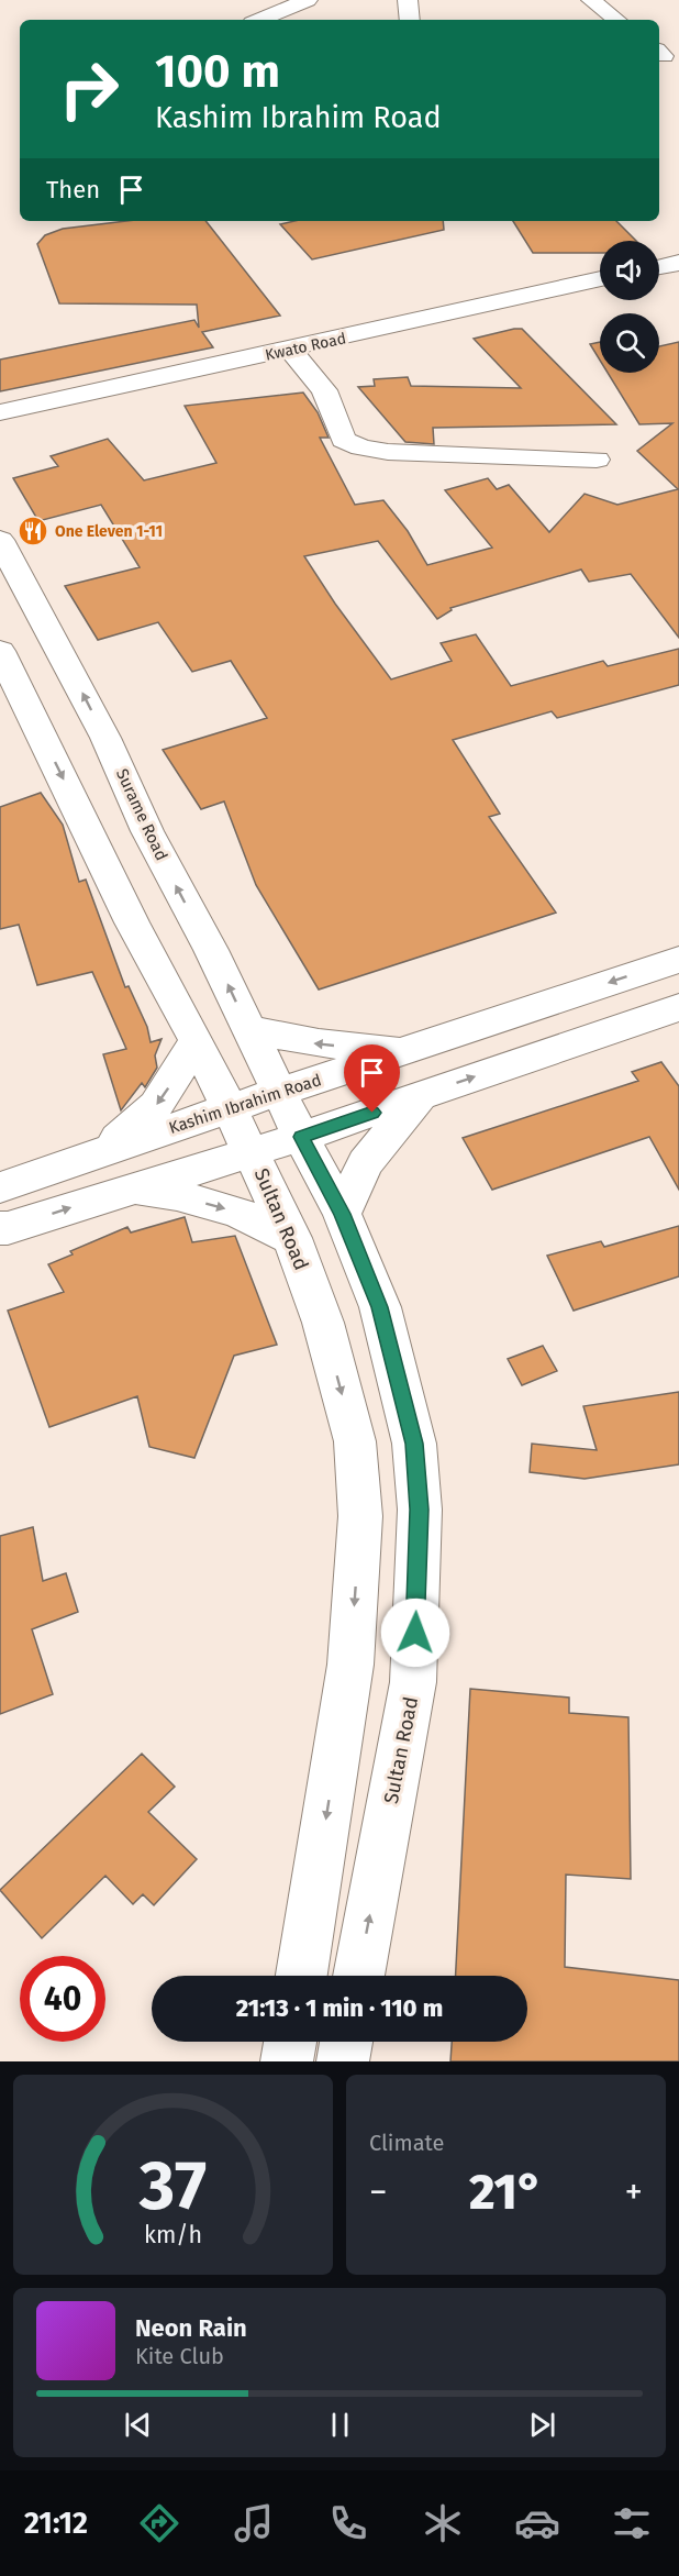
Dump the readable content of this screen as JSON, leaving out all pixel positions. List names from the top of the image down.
{
  "streets": {
    "street": [
      "Kwato Road",
      "Surame Road",
      "Kashim Ibrahim Road",
      "Sultan Road"
    ]
  },
  "crossings": [
    ["Surame Road", "Kashim Ibrahim Road"],
    ["Surame Road", "Sultan Road"],
    ["Kashim Ibrahim Road", "Sultan Road"]
  ],
  "places": {
    "restaurant": ["One Eleven 1-11"]
  },
  "page": {
    "turn": ["100 m", "Kashim Ibrahim Road"],
    "then": "Then",
    "limit": "40",
    "trip": "21:13 · 1 min · 110 m",
    "tile": "Climate",
    "heat": ["−", "21°", "+"],
    "song": ["Neon Rain", "Kite Club"],
    "tabs": "21:12",
    "gauge": ["37", "km/h"]
  }
}
